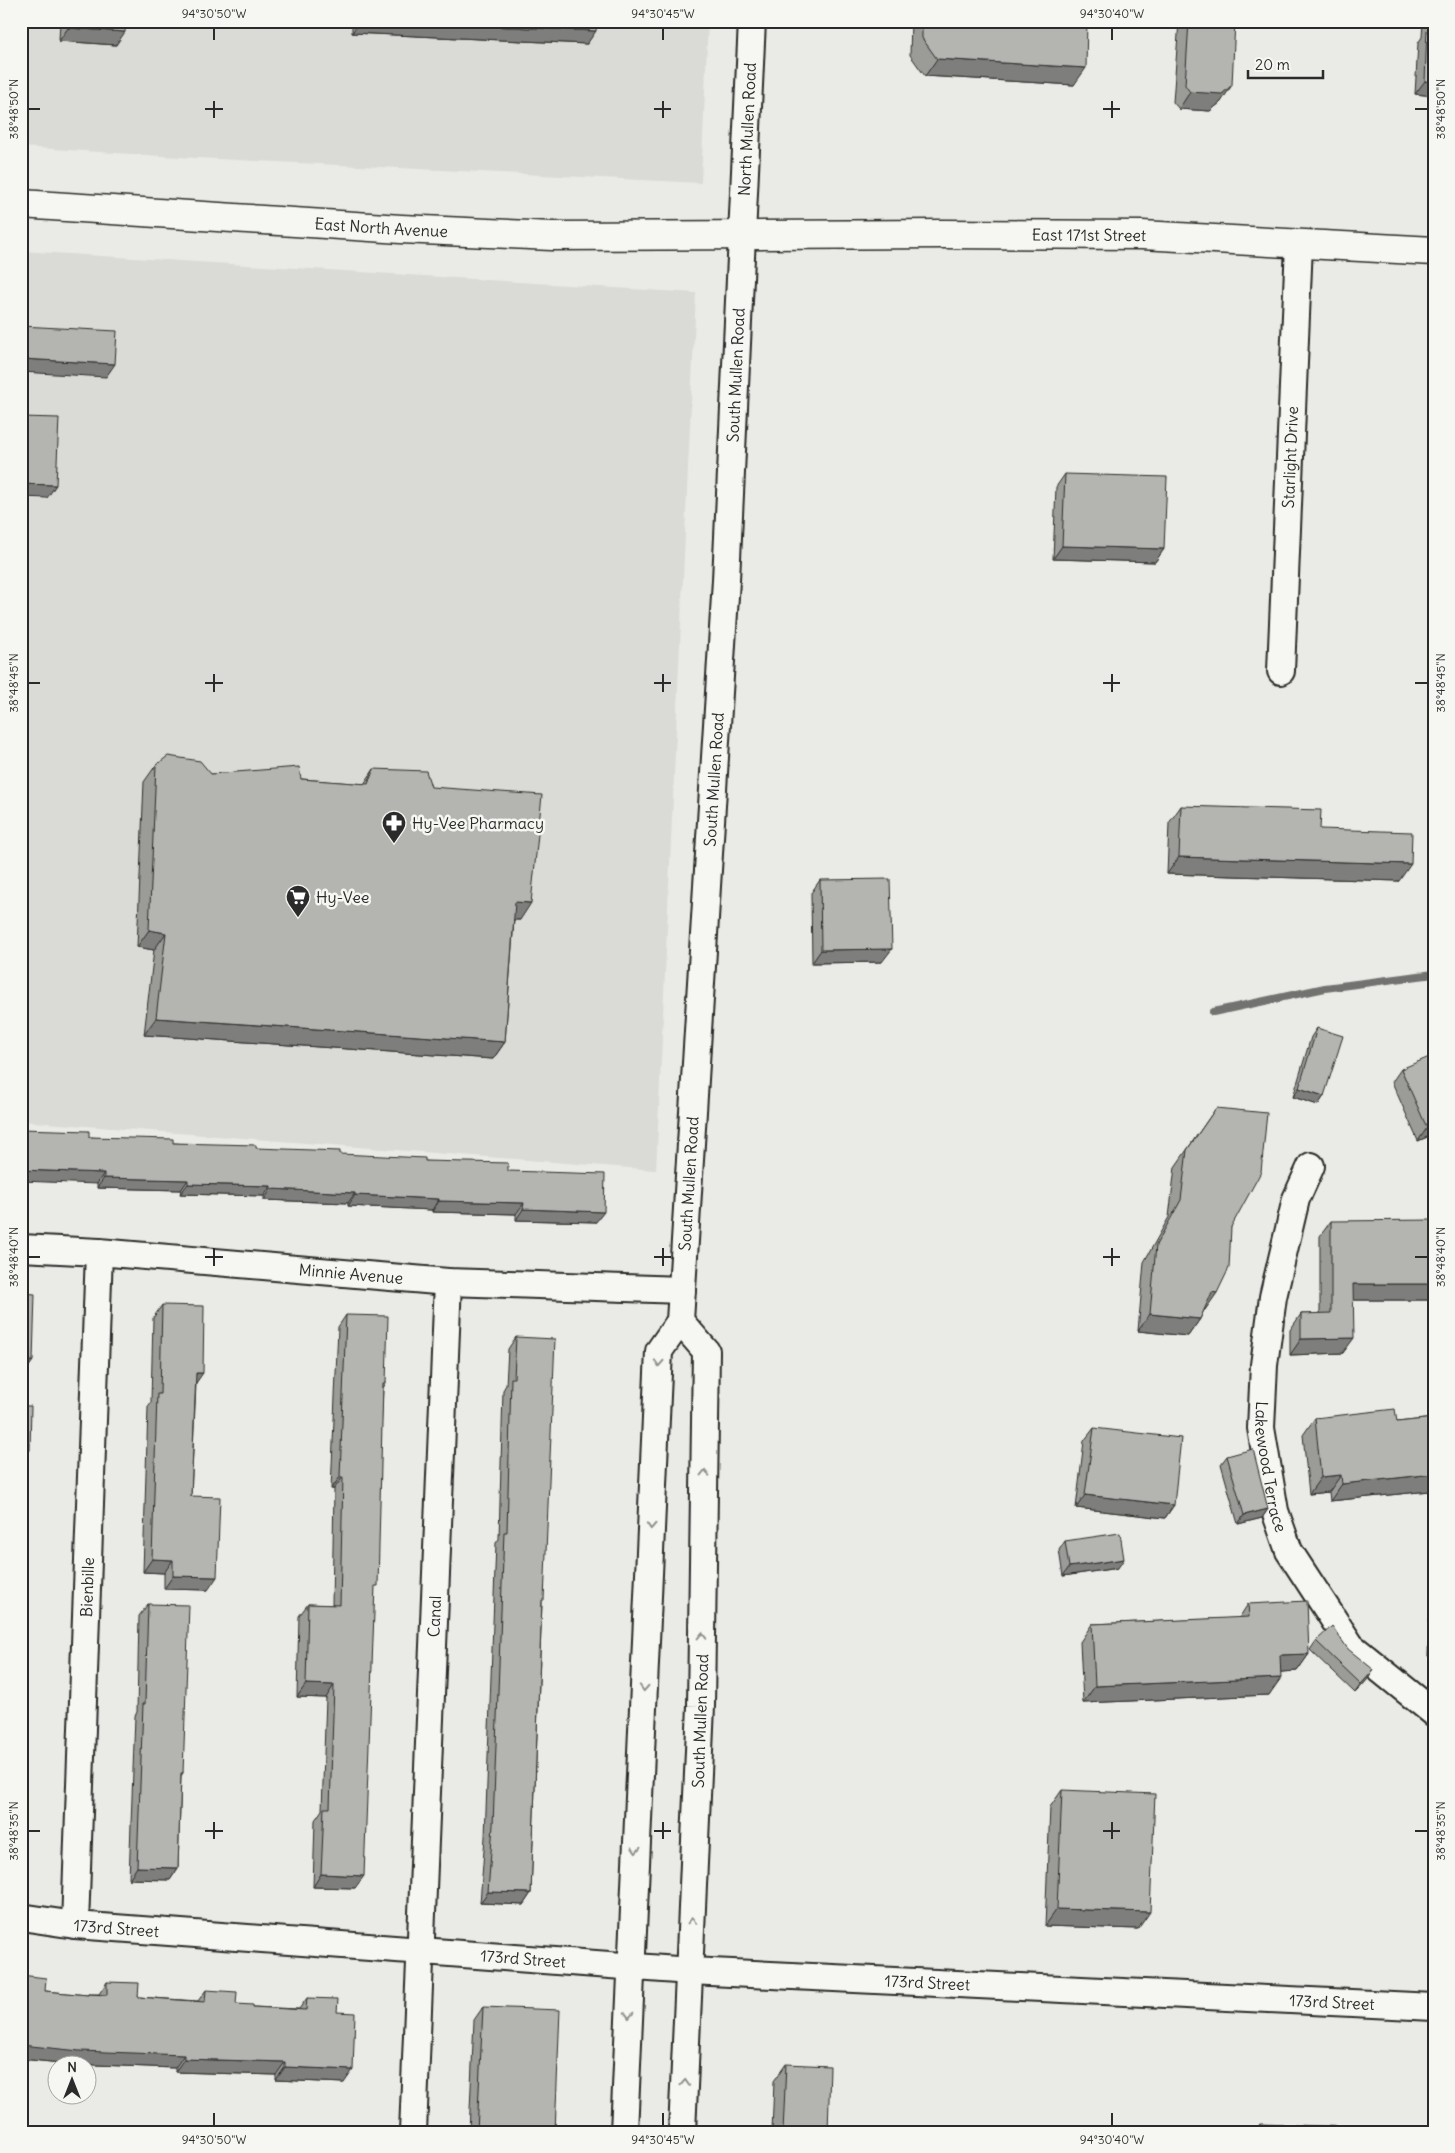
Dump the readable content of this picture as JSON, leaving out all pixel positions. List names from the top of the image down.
{
  "streets": {
    "main road": ["East North Avenue", "East 171st Street"],
    "street": [
      "North Mullen Road",
      "South Mullen Road",
      "Starlight Drive",
      "Minnie Avenue",
      "Lakewood Terrace",
      "Bienbille",
      "Canal",
      "173rd Street"
    ]
  },
  "crossings": [
    ["North Mullen Road", "East North Avenue"],
    ["North Mullen Road", "East 171st Street"],
    ["North Mullen Road", "South Mullen Road"],
    ["East North Avenue", "East 171st Street"],
    ["East North Avenue", "South Mullen Road"],
    ["East 171st Street", "South Mullen Road"],
    ["East 171st Street", "Starlight Drive"],
    ["South Mullen Road", "Minnie Avenue"],
    ["South Mullen Road", "173rd Street"],
    ["Minnie Avenue", "Bienbille"],
    ["Minnie Avenue", "Canal"],
    ["Bienbille", "173rd Street"],
    ["Canal", "173rd Street"]
  ],
  "places": {
    "pharmacy": ["Hy-Vee Pharmacy"],
    "supermarket": ["Hy-Vee"]
  },
  "scale_bar": "20 m",
  "north": "top",
  "coordinates": [
    "94°30'50\"W",
    "94°30'45\"W",
    "94°30'40\"W",
    "38°48'50\"N",
    "38°48'45\"N",
    "38°48'40\"N",
    "38°48'35\"N"
  ]
}
